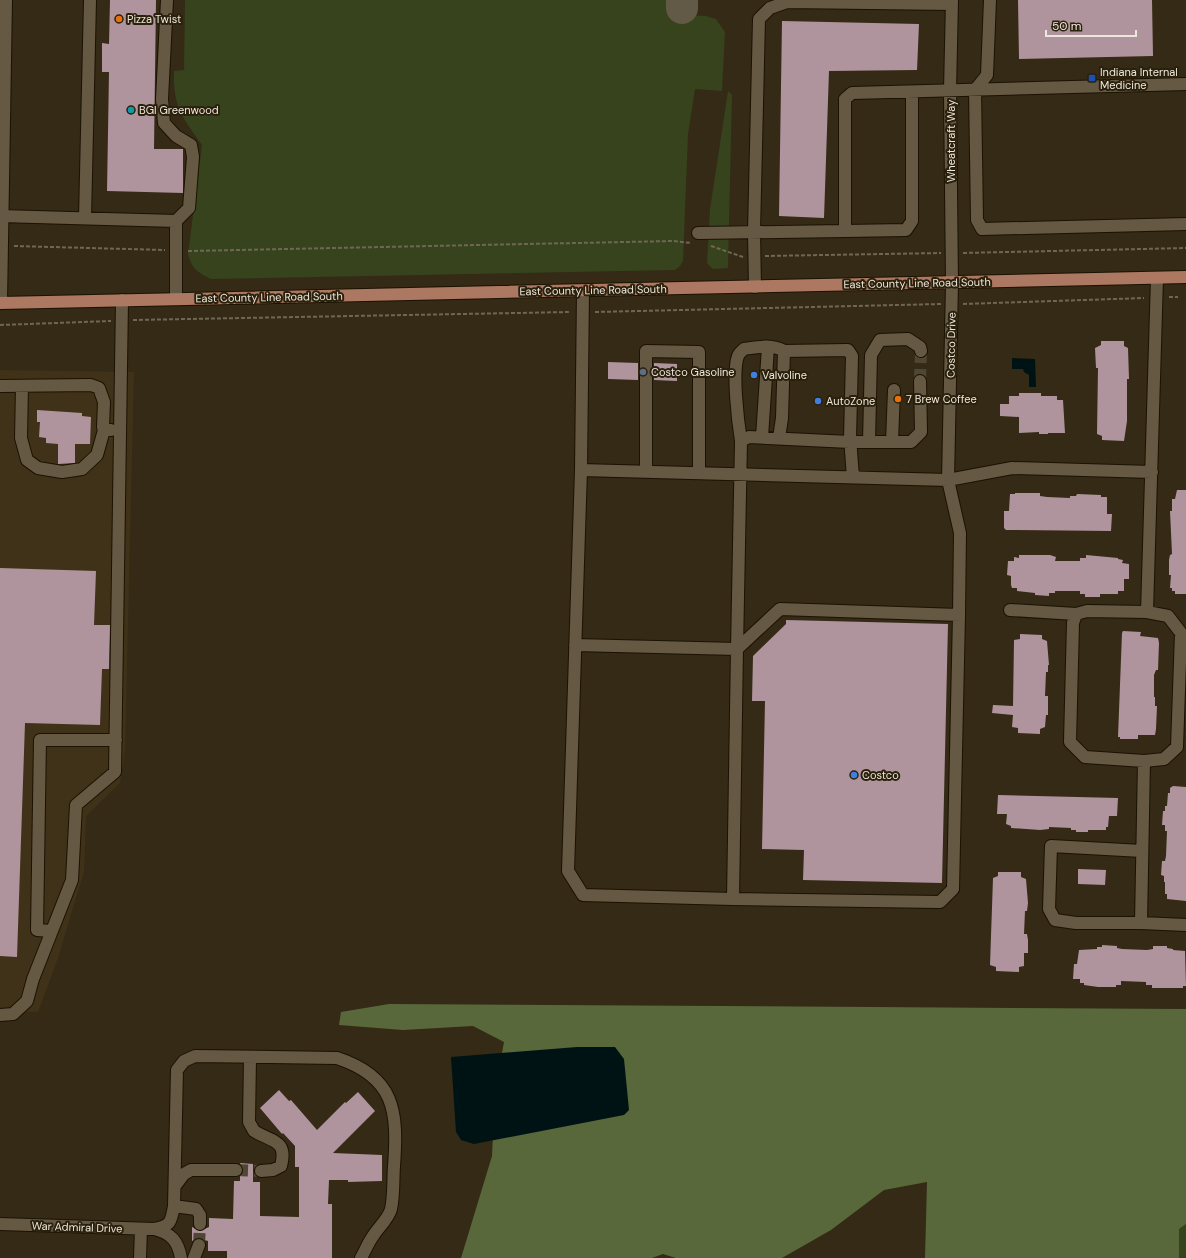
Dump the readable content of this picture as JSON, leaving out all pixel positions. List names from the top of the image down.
{
  "streets": {
    "main road": ["East County Line Road South"],
    "street": ["Wheatcraft Way", "Costco Drive", "War Admiral Drive"]
  },
  "crossings": [
    ["Wheatcraft Way", "East County Line Road South"],
    ["Wheatcraft Way", "Costco Drive"],
    ["East County Line Road South", "Costco Drive"]
  ],
  "places": {
    "other": [
      "Pizza Twist",
      "BGI Greenwood",
      "Costco Gasoline",
      "Valvoline",
      "7 Brew Coffee",
      "AutoZone",
      "Costco"
    ],
    "transit": ["Indiana Internal Medicine"]
  },
  "scale_bar": "50 m"
}
